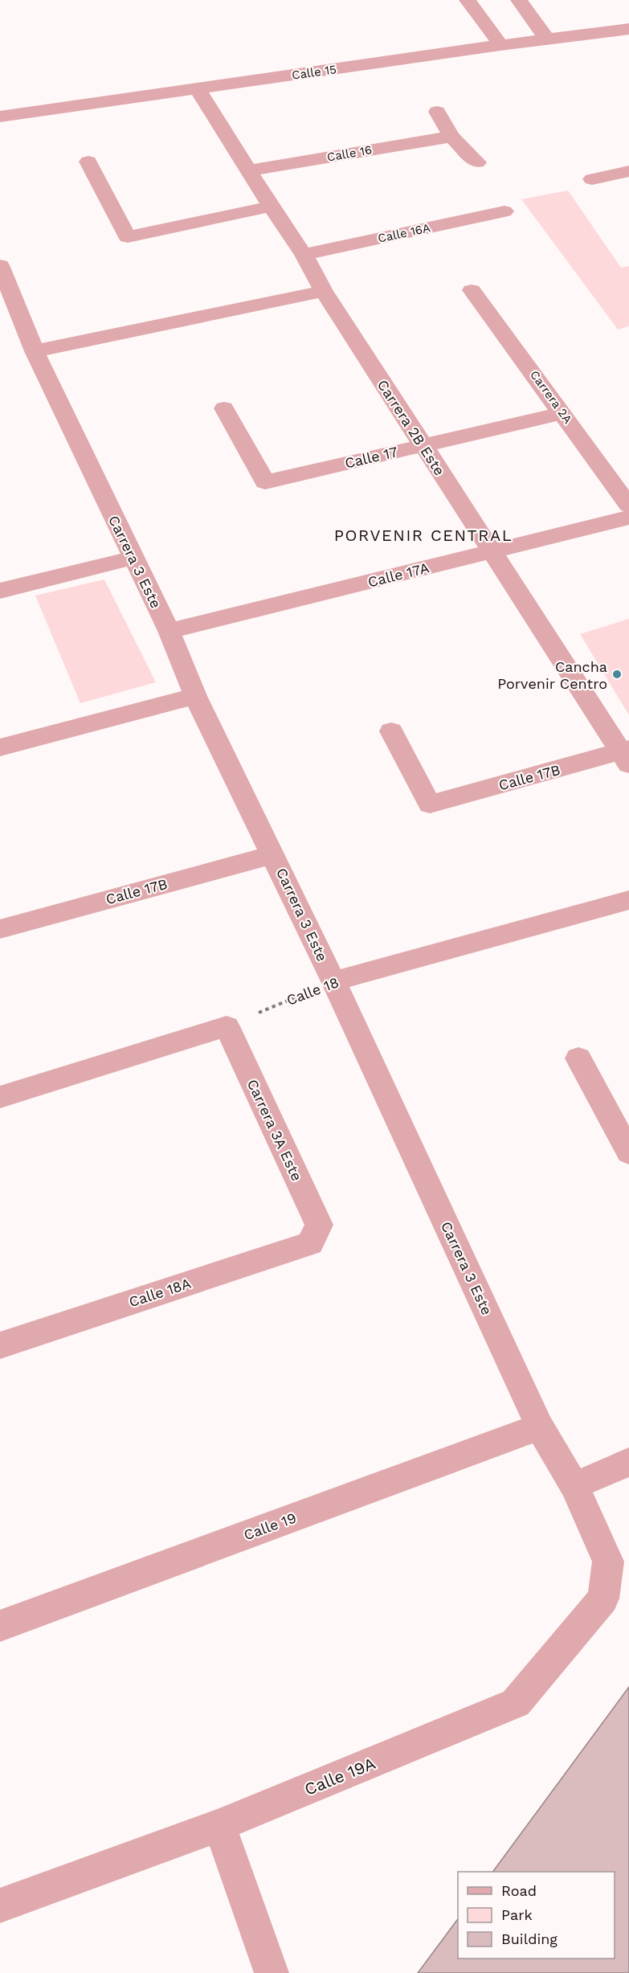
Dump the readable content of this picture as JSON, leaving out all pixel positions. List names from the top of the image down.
{
  "streets": {
    "street": [
      "Calle 15",
      "Calle 16",
      "Calle 16A",
      "Carrera 2A",
      "Carrera 2B Este",
      "Calle 17",
      "Carrera 3 Este",
      "Calle 17A",
      "Calle 17B",
      "Calle 18",
      "Carrera 3A Este",
      "Calle 18A",
      "Calle 19",
      "Calle 19A"
    ]
  },
  "crossings": [
    ["Calle 15", "Carrera 2B Este"],
    ["Calle 16", "Carrera 2B Este"],
    ["Calle 16A", "Carrera 2B Este"],
    ["Carrera 2A", "Calle 17"],
    ["Carrera 2B Este", "Calle 17"],
    ["Carrera 2B Este", "Calle 17A"],
    ["Carrera 2B Este", "Calle 17B"],
    ["Carrera 3 Este", "Calle 17A"],
    ["Carrera 3 Este", "Calle 17B"],
    ["Carrera 3 Este", "Calle 18"],
    ["Carrera 3 Este", "Calle 19"],
    ["Carrera 3 Este", "Calle 19A"],
    ["Calle 18", "Carrera 3A Este"],
    ["Carrera 3A Este", "Calle 18A"]
  ],
  "districts": ["PORVENIR CENTRAL"],
  "places": ["Cancha Porvenir Centro"],
  "legend": ["Road", "Park", "Building"]
}
